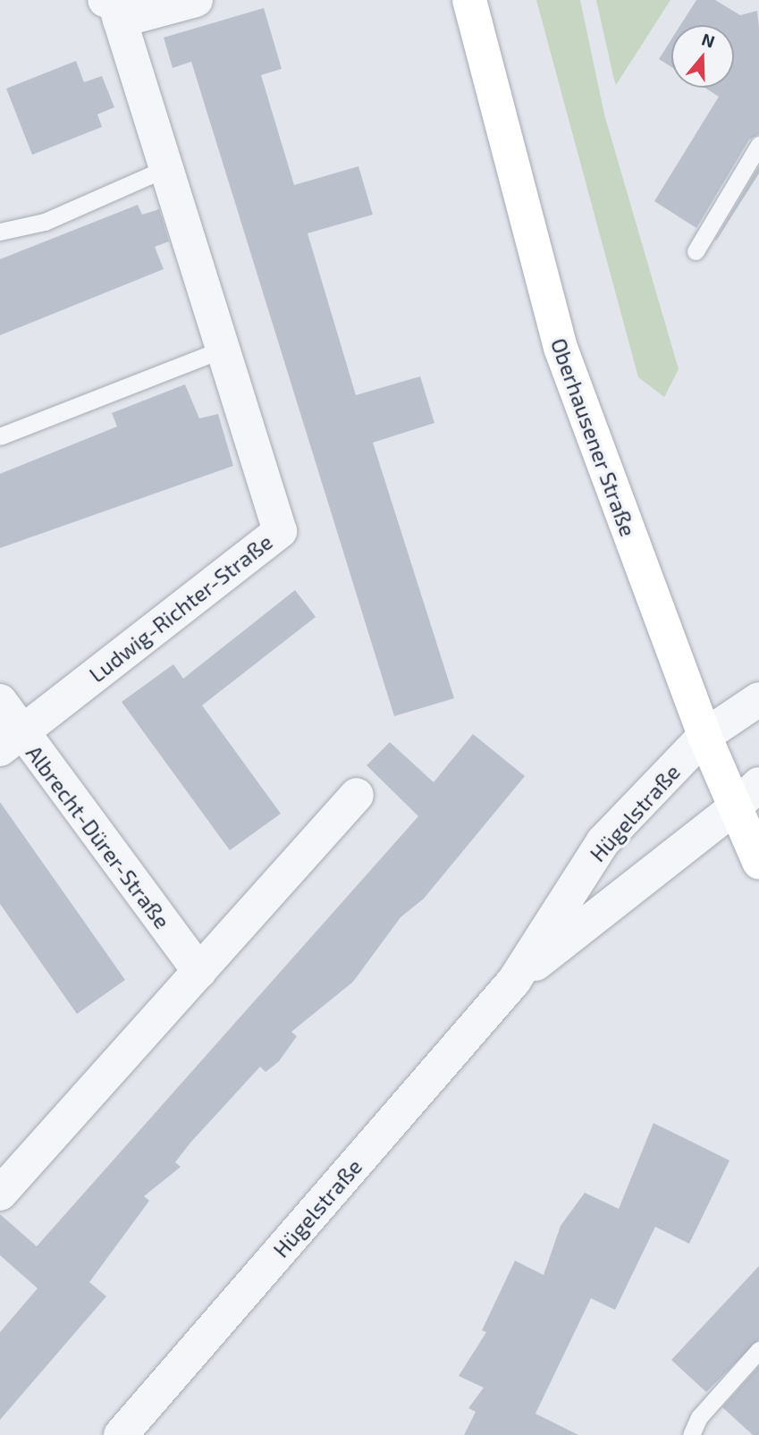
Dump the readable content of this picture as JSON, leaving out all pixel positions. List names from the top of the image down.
{
  "streets": {
    "main road": ["Oberhausener Straße"],
    "street": ["Ludwig-Richter-Straße", "Hügelstraße", "Albrecht-Dürer-Straße"]
  },
  "crossings": [
    ["Oberhausener Straße", "Hügelstraße"],
    ["Ludwig-Richter-Straße", "Albrecht-Dürer-Straße"]
  ],
  "north": "top"
}
